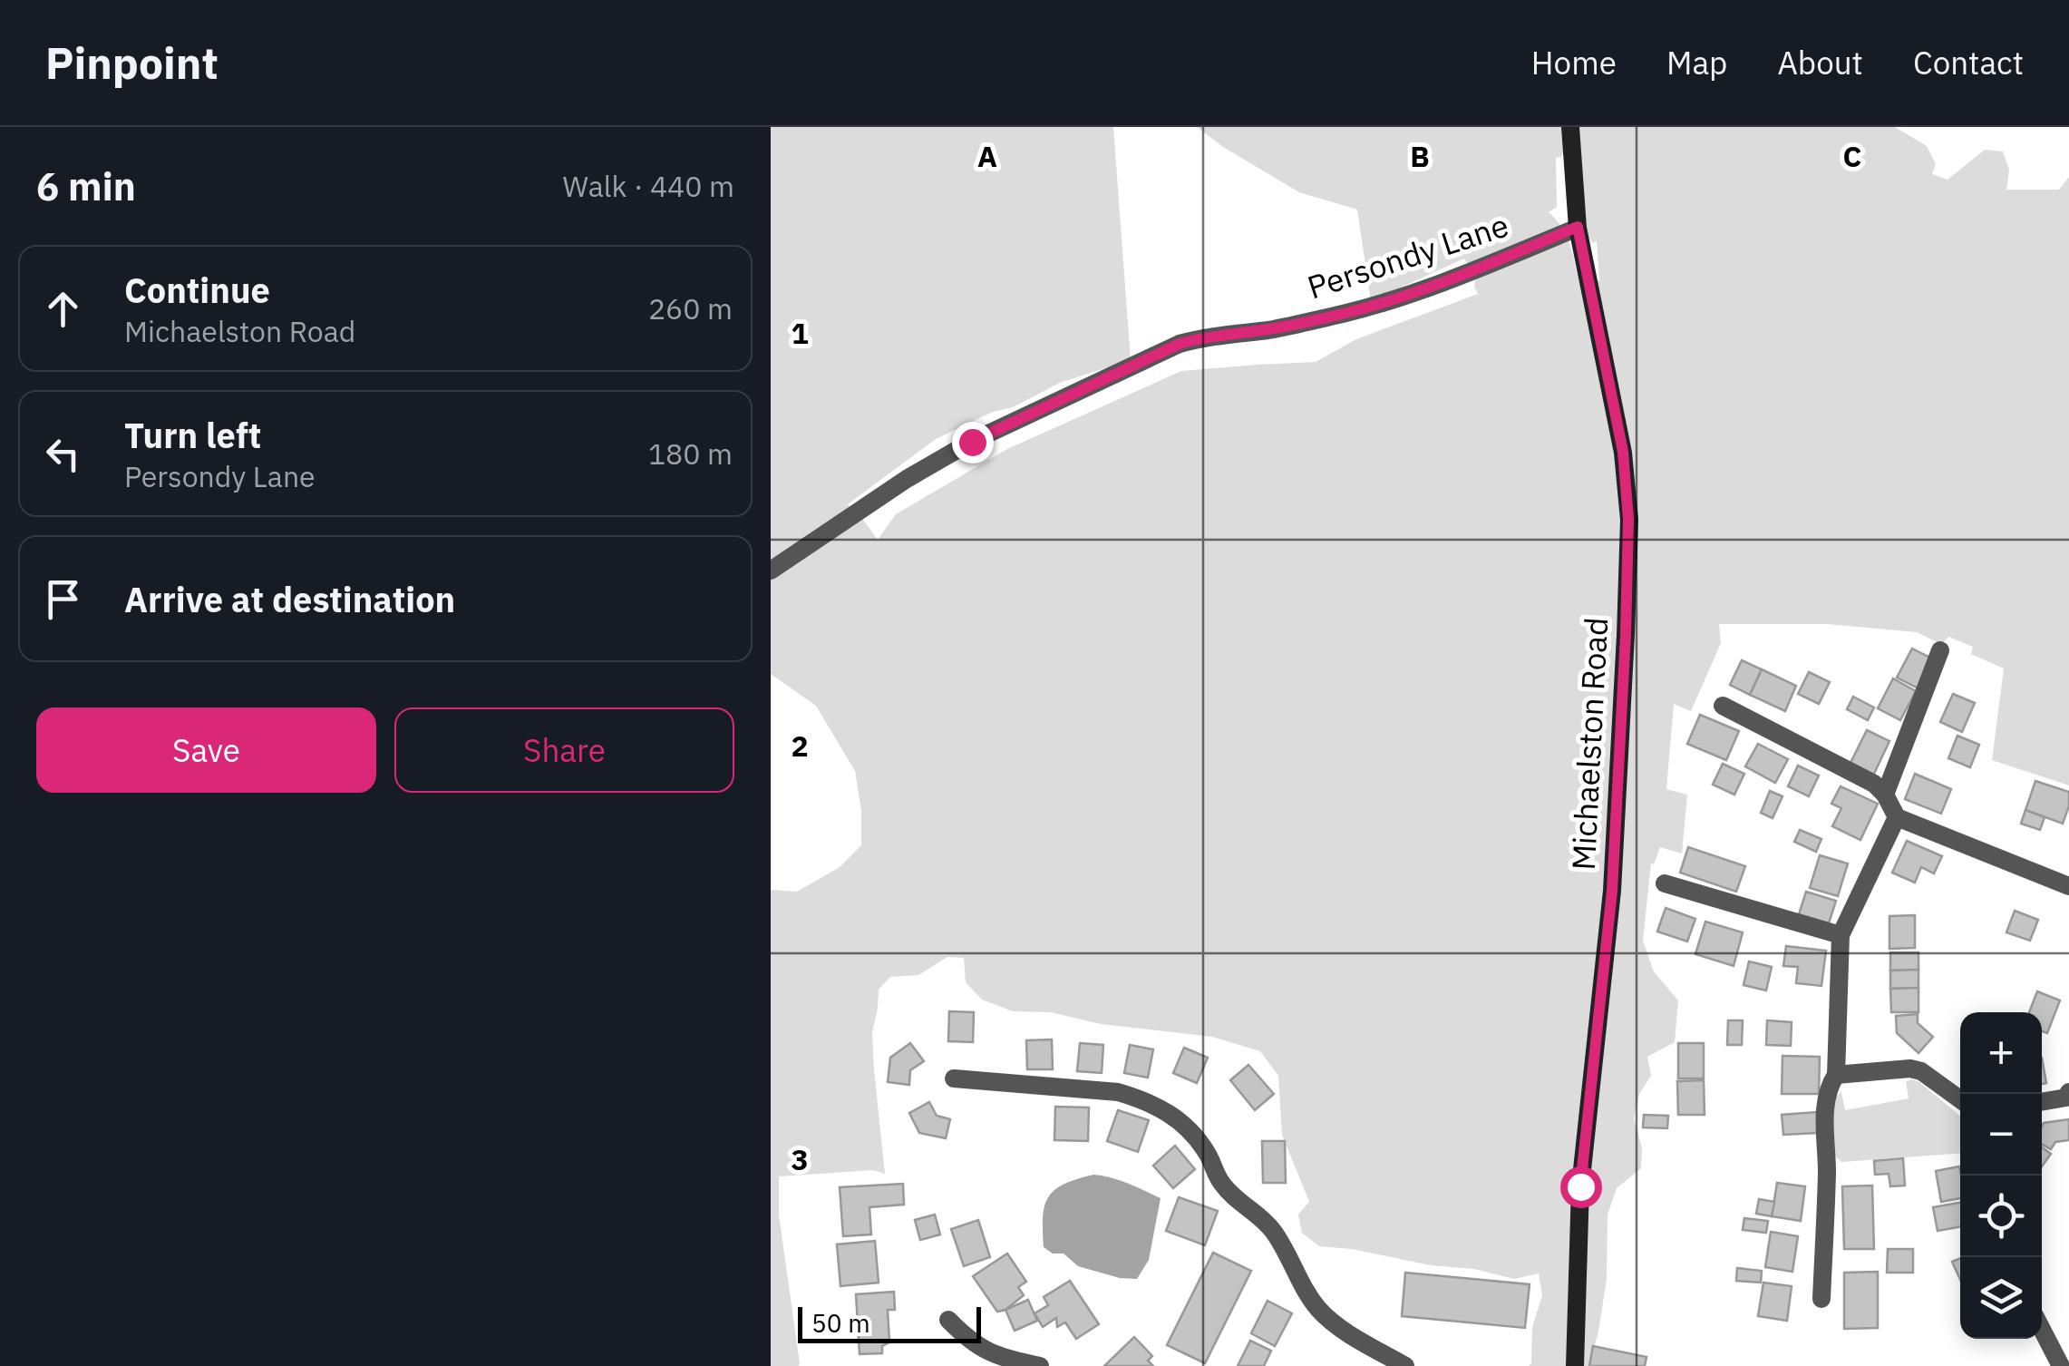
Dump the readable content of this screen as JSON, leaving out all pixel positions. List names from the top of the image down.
{
  "streets": {
    "street": ["Persondy Lane", "Michaelston Road"]
  },
  "crossings": [
    ["Persondy Lane", "Michaelston Road"]
  ],
  "scale_bar": "50 m",
  "page": {
    "header": "Pinpoint",
    "nav": [
      "Home",
      "Map",
      "About",
      "Contact"
    ],
    "heading": ["6 min", "Walk · 440 m"],
    "list": [
      ["Continue", "Michaelston Road", "260 m"],
      ["Turn left", "Persondy Lane", "180 m"],
      "Arrive at destination"
    ],
    "buttons": ["Save", "Share"],
    "map_buttons": ["+", "−"],
    "scale": "50 m"
  },
  "grid": {
    "columns": ["A", "B", "C"],
    "rows": ["1", "2", "3"]
  }
}
